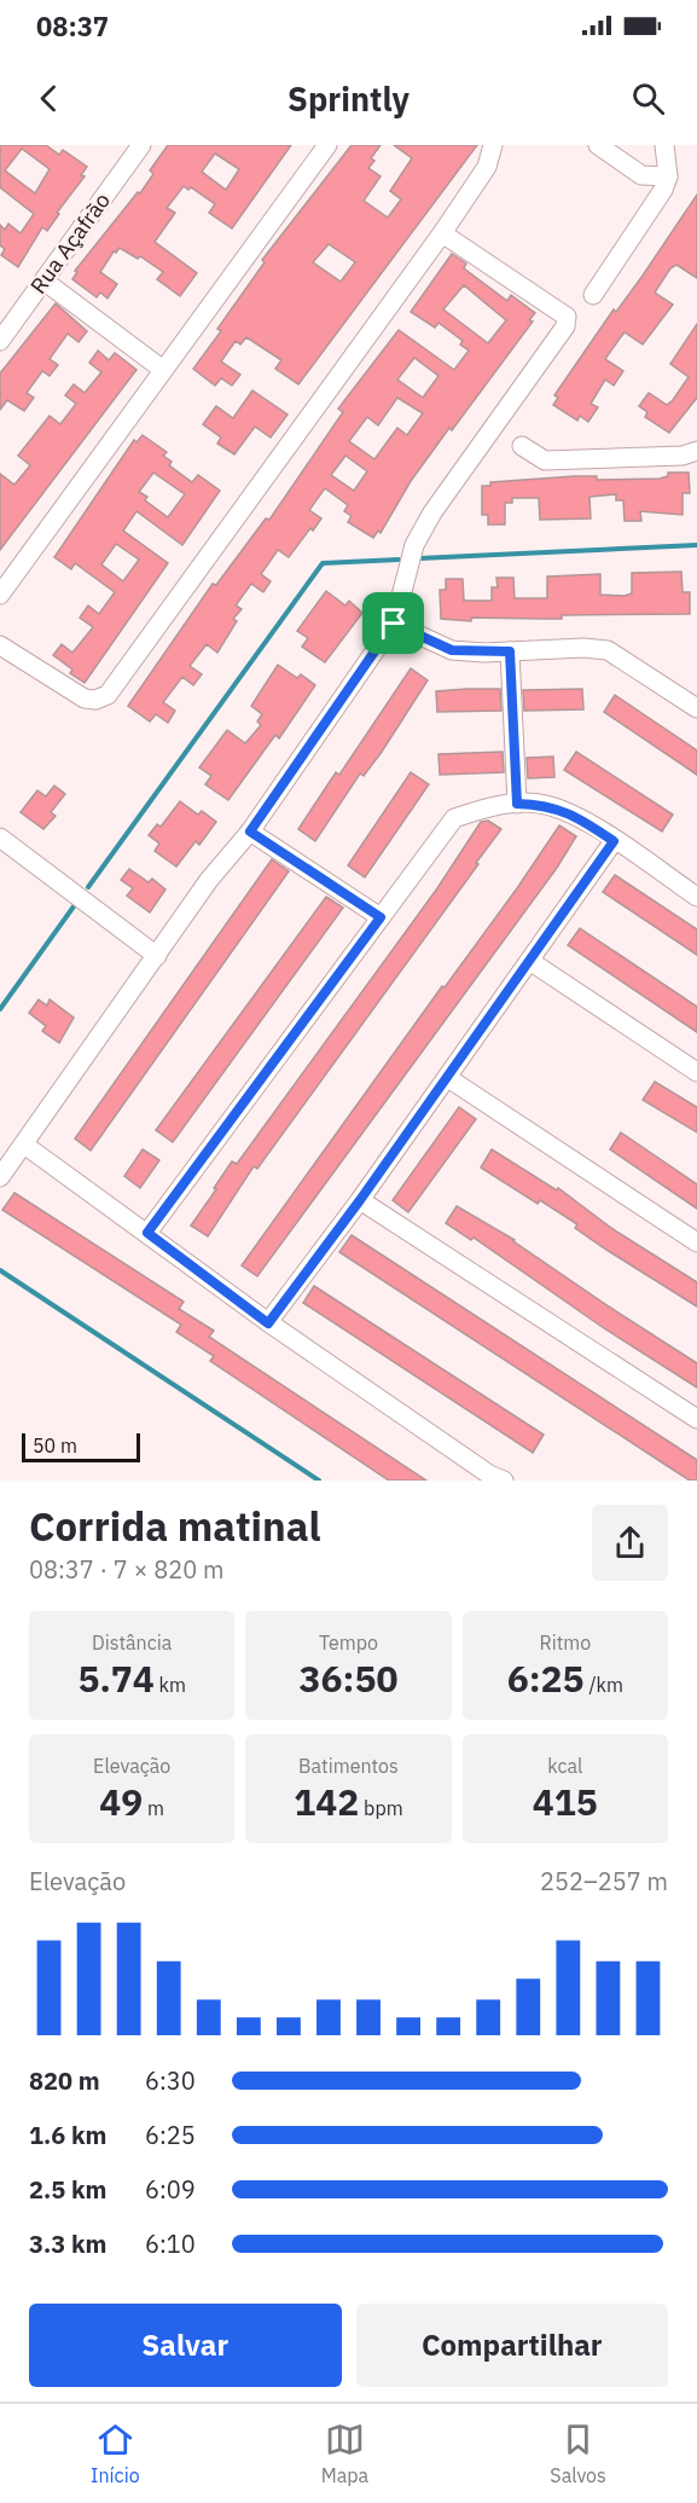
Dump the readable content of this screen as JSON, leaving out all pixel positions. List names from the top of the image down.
{
  "streets": {
    "street": ["Rua Açafrão"]
  },
  "scale_bar": "50 m",
  "page": {
    "status": "08:37",
    "header": "Sprintly",
    "scale": "50 m",
    "heading": ["Corrida matinal", "08:37 · 7 × 820 m"],
    "stats": [
      ["Distância", "5.74 km"],
      ["Tempo", "36:50"],
      ["Ritmo", "6:25 /km"],
      ["Elevação", "49 m"],
      ["Batimentos", "142 bpm"],
      ["kcal", "415"]
    ],
    "chart": ["Elevação", "252–257 m"],
    "list": [
      {
        "name": "820 m",
        "note": "6:30"
      },
      {
        "name": "1.6 km",
        "note": "6:25"
      },
      {
        "name": "2.5 km",
        "note": "6:09"
      },
      {
        "name": "3.3 km",
        "note": "6:10"
      }
    ],
    "buttons": ["Salvar", "Compartilhar"],
    "tabs": ["Início", "Mapa", "Salvos"]
  }
}
